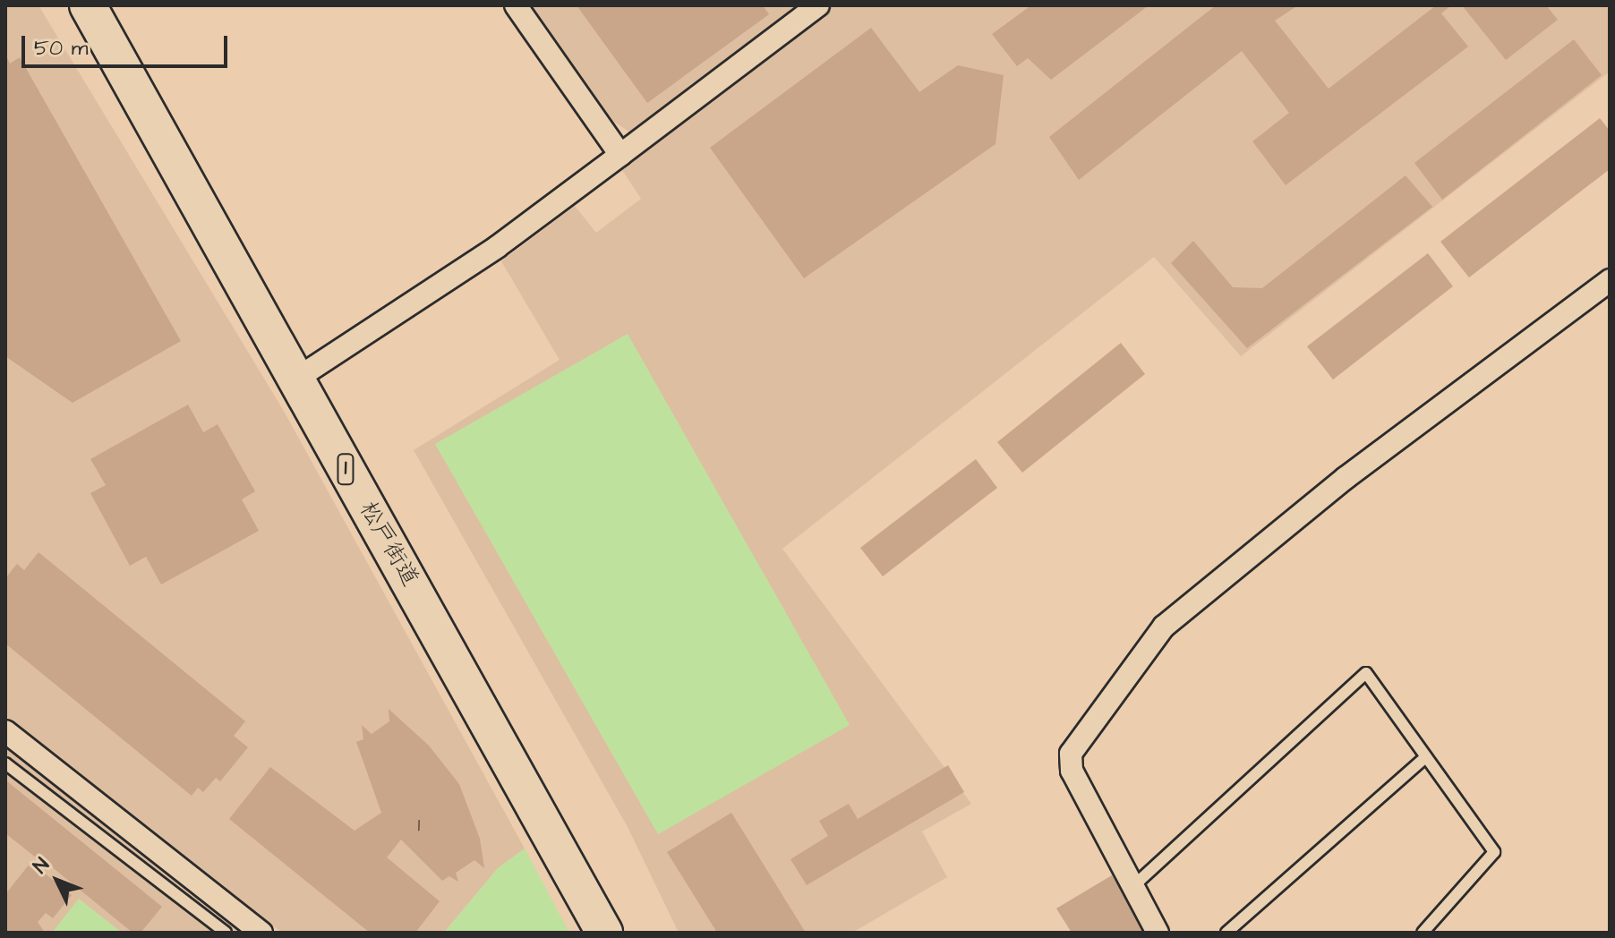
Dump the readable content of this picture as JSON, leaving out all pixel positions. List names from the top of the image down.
{
  "streets": {
    "main road": ["1", "松戸街道"]
  },
  "house_numbers": ["1"],
  "scale_bar": "50 m",
  "north": "top left"
}
